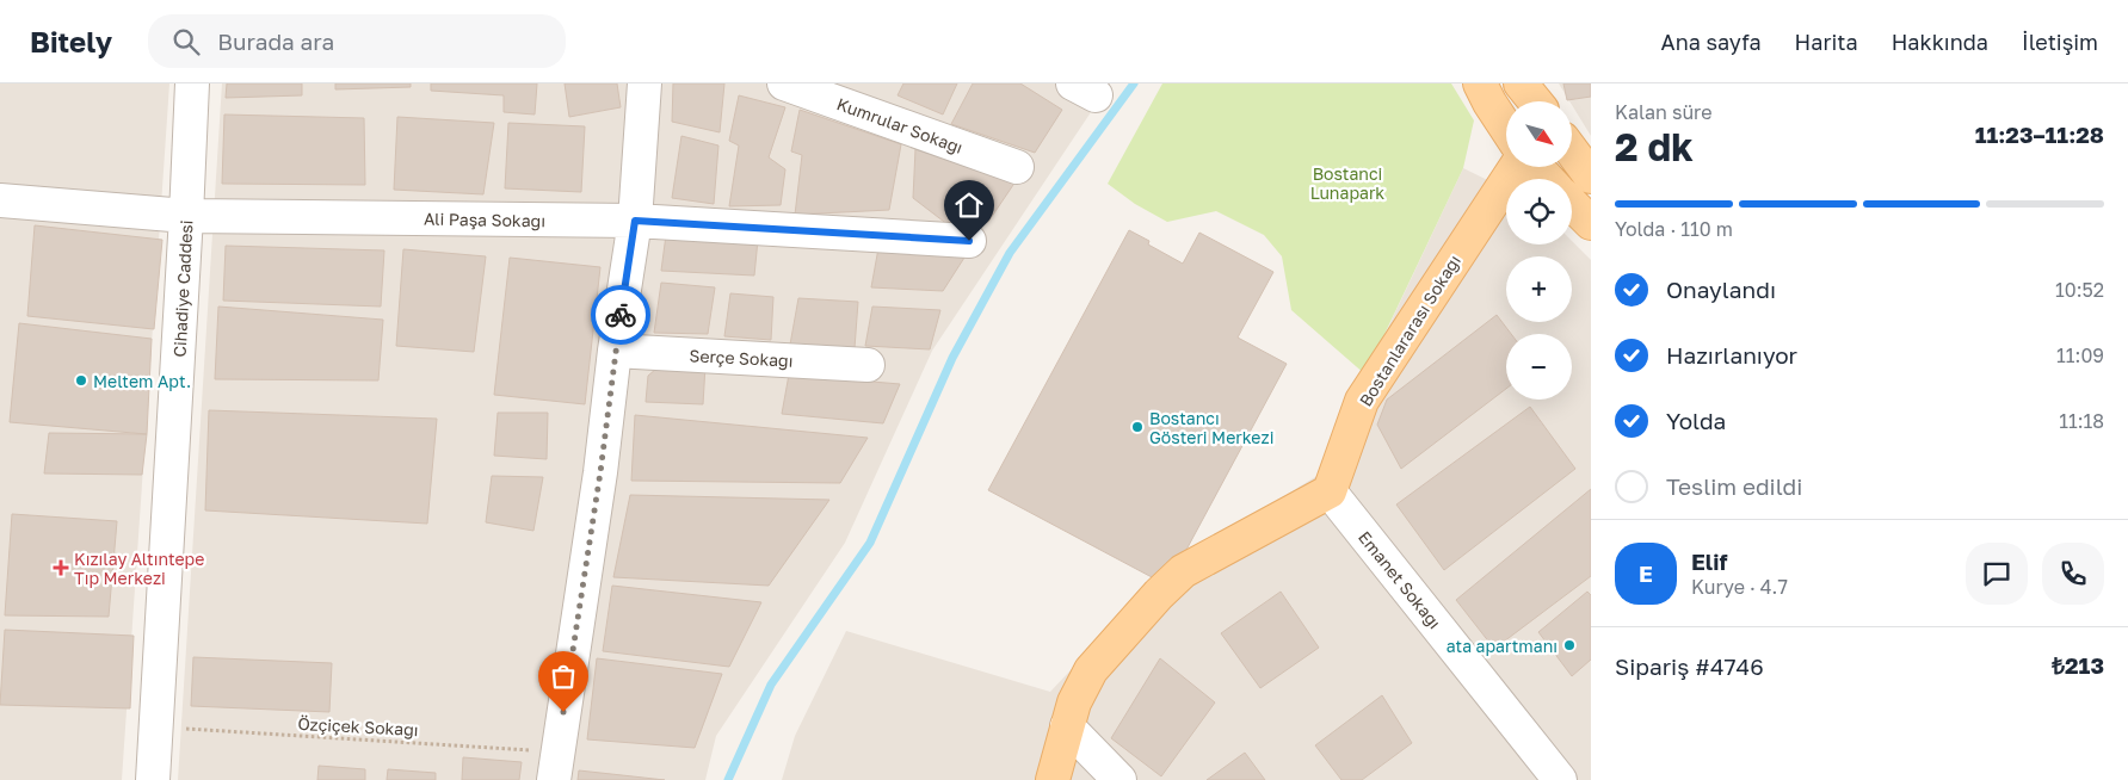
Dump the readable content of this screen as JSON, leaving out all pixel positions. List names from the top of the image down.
{
  "streets": {
    "main road": ["Bostanlararası Sokağı"],
    "street": [
      "Kumrular Sokağı",
      "Ali Paşa Sokağı",
      "Cihadiye Caddesi",
      "Serçe Sokağı",
      "Emanet Sokağı"
    ],
    "path": ["Özçiçek Sokağı"]
  },
  "crossings": [
    ["Ali Paşa Sokağı", "Cihadiye Caddesi"],
    ["Cihadiye Caddesi", "Özçiçek Sokağı"],
    ["Bostanlararası Sokağı", "Emanet Sokağı"]
  ],
  "parks": ["Bostanci Lunapark"],
  "places": {
    "other": ["Meltem Apt.", "Bostancı Gösteri Merkezi", "ata apartmanı"],
    "health": ["Kızılay Altıntepe Tıp Merkezi"]
  },
  "north": "bottom right",
  "page": {
    "header": "Bitely",
    "search": "Burada ara",
    "nav": [
      "Ana sayfa",
      "Harita",
      "Hakkında",
      "İletişim"
    ],
    "heading": ["2 dk", "Kalan süre", "11:23–11:28"],
    "panel": [
      "Elif",
      "Kurye · 4.7",
      "Sipariş #4746",
      "₺213"
    ],
    "map_buttons": ["+", "−"],
    "bar": "Yolda · 110 m",
    "list": [
      ["Onaylandı", "10:52"],
      ["Hazırlanıyor", "11:09"],
      ["Yolda", "11:18"],
      "Teslim edildi"
    ],
    "round": "E"
  }
}
